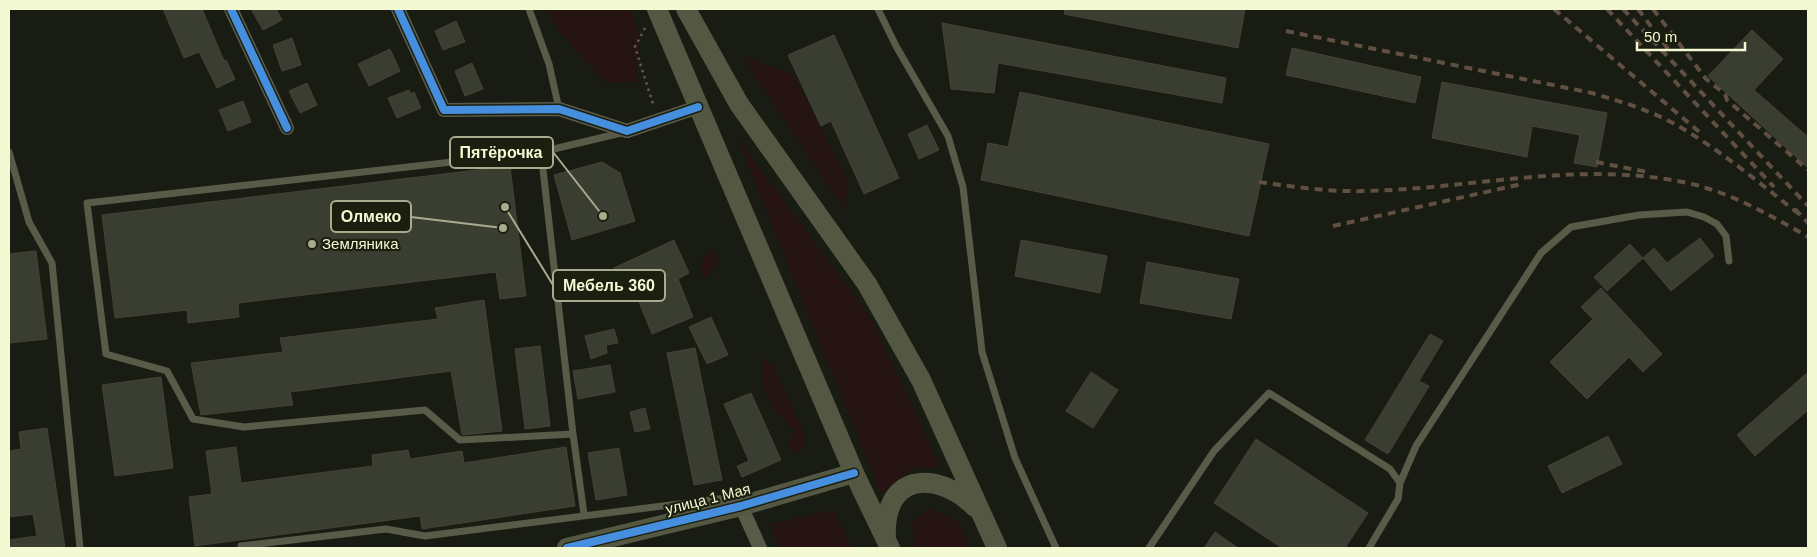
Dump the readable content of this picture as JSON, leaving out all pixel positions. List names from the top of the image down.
{
  "streets": {
    "main road": ["улица 1 Мая"]
  },
  "places": [
    "Мебель 360",
    "Пятёрочка",
    "Олмеко",
    "Земляника"
  ],
  "scale_bar": "50 m"
}
